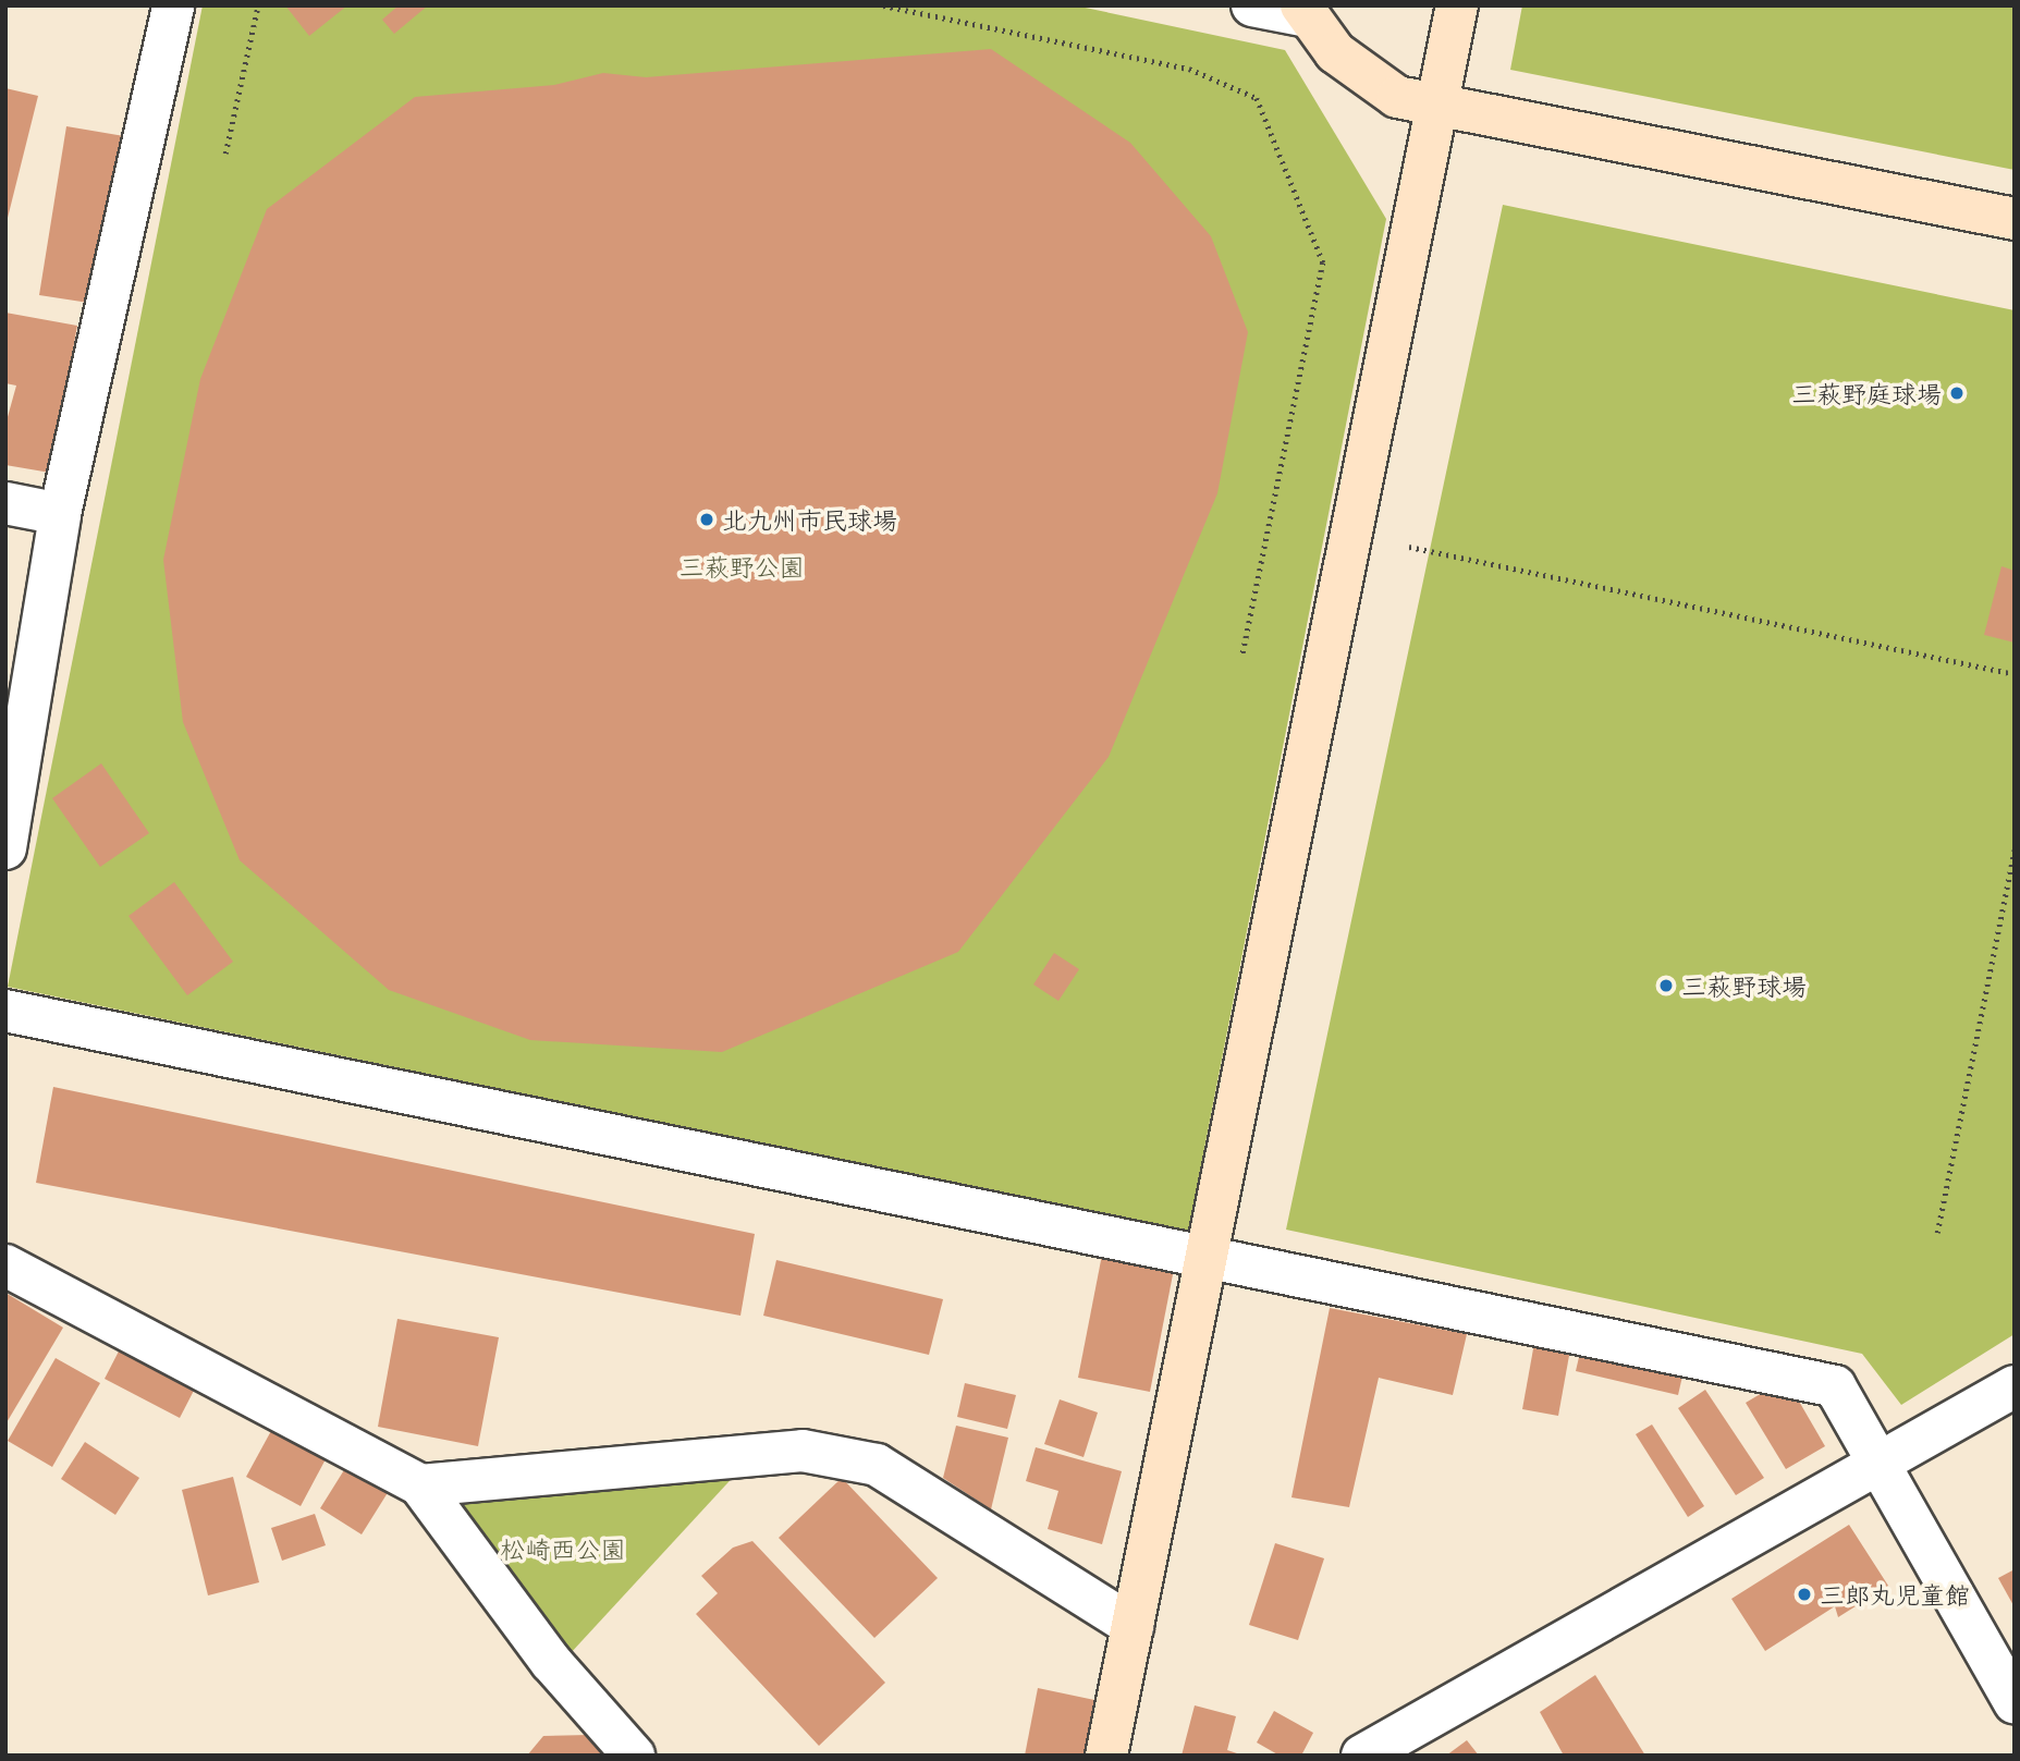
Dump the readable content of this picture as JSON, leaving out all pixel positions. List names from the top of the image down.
{
  "parks": ["三萩野公園", "松崎西公園"],
  "places": [
    "三萩野庭球場",
    "北九州市民球場",
    "三萩野球場",
    "三郎丸児童館"
  ]
}
